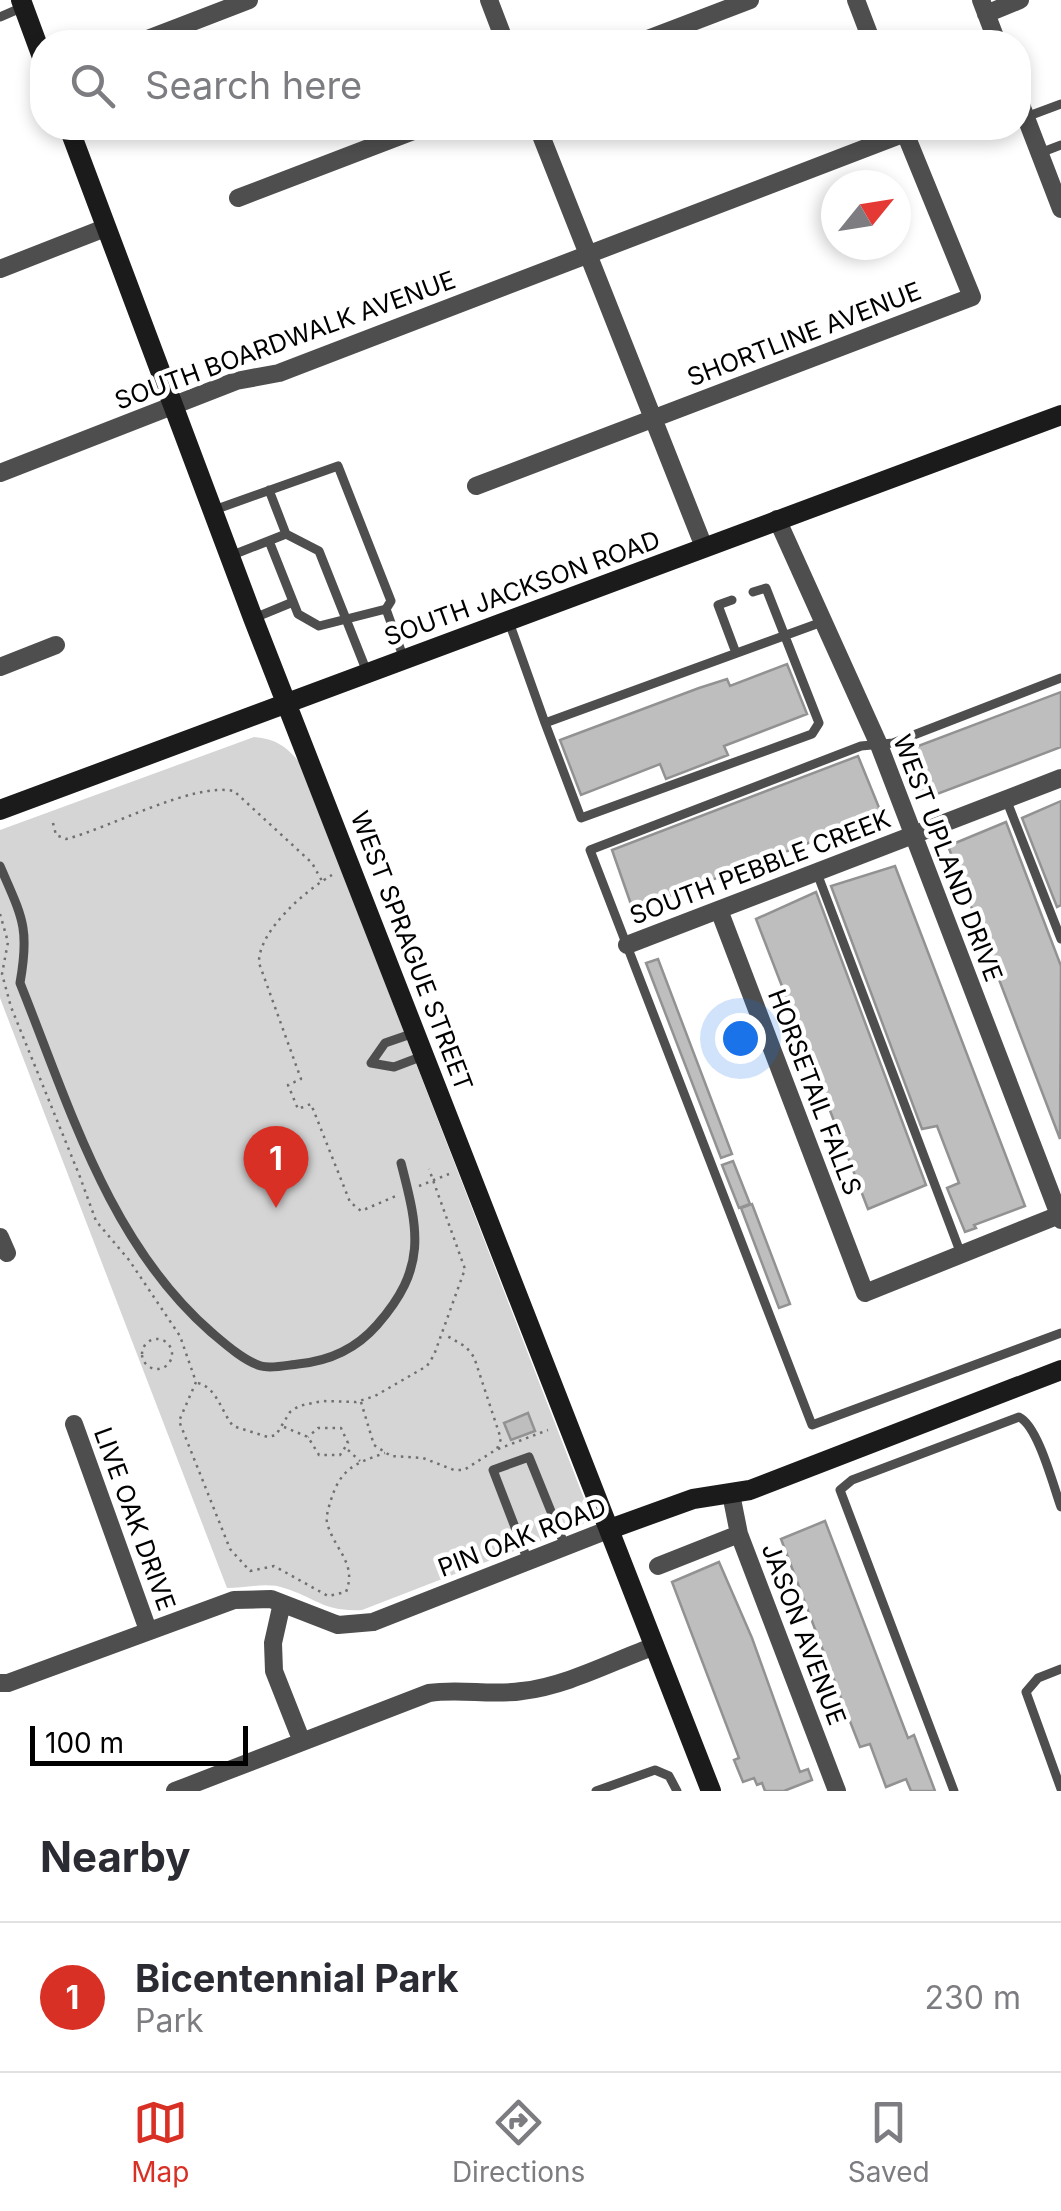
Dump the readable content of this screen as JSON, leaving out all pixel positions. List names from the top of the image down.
{
  "streets": {
    "street": [
      "SHORTLINE AVENUE",
      "SOUTH BOARDWALK AVENUE",
      "SOUTH JACKSON ROAD",
      "WEST UPLAND DRIVE",
      "SOUTH PEBBLE CREEK",
      "WEST SPRAGUE STREET",
      "HORSETAIL FALLS",
      "LIVE OAK DRIVE",
      "PIN OAK ROAD",
      "JASON AVENUE"
    ]
  },
  "crossings": [
    ["SOUTH BOARDWALK AVENUE", "WEST SPRAGUE STREET"],
    ["SOUTH JACKSON ROAD", "WEST UPLAND DRIVE"],
    ["SOUTH JACKSON ROAD", "WEST SPRAGUE STREET"],
    ["WEST UPLAND DRIVE", "SOUTH PEBBLE CREEK"],
    ["SOUTH PEBBLE CREEK", "HORSETAIL FALLS"],
    ["WEST SPRAGUE STREET", "PIN OAK ROAD"],
    ["LIVE OAK DRIVE", "PIN OAK ROAD"],
    ["PIN OAK ROAD", "JASON AVENUE"]
  ],
  "scale_bar": "100 m",
  "north": "top right",
  "page": {
    "search": "Search here",
    "pins": "1",
    "scale": "100 m",
    "heading": "Nearby",
    "list": [
      {
        "mark": "1",
        "name": "Bicentennial Park",
        "note": "Park",
        "value": "230 m"
      }
    ],
    "nav": ["Map", "Directions", "Saved"]
  }
}
